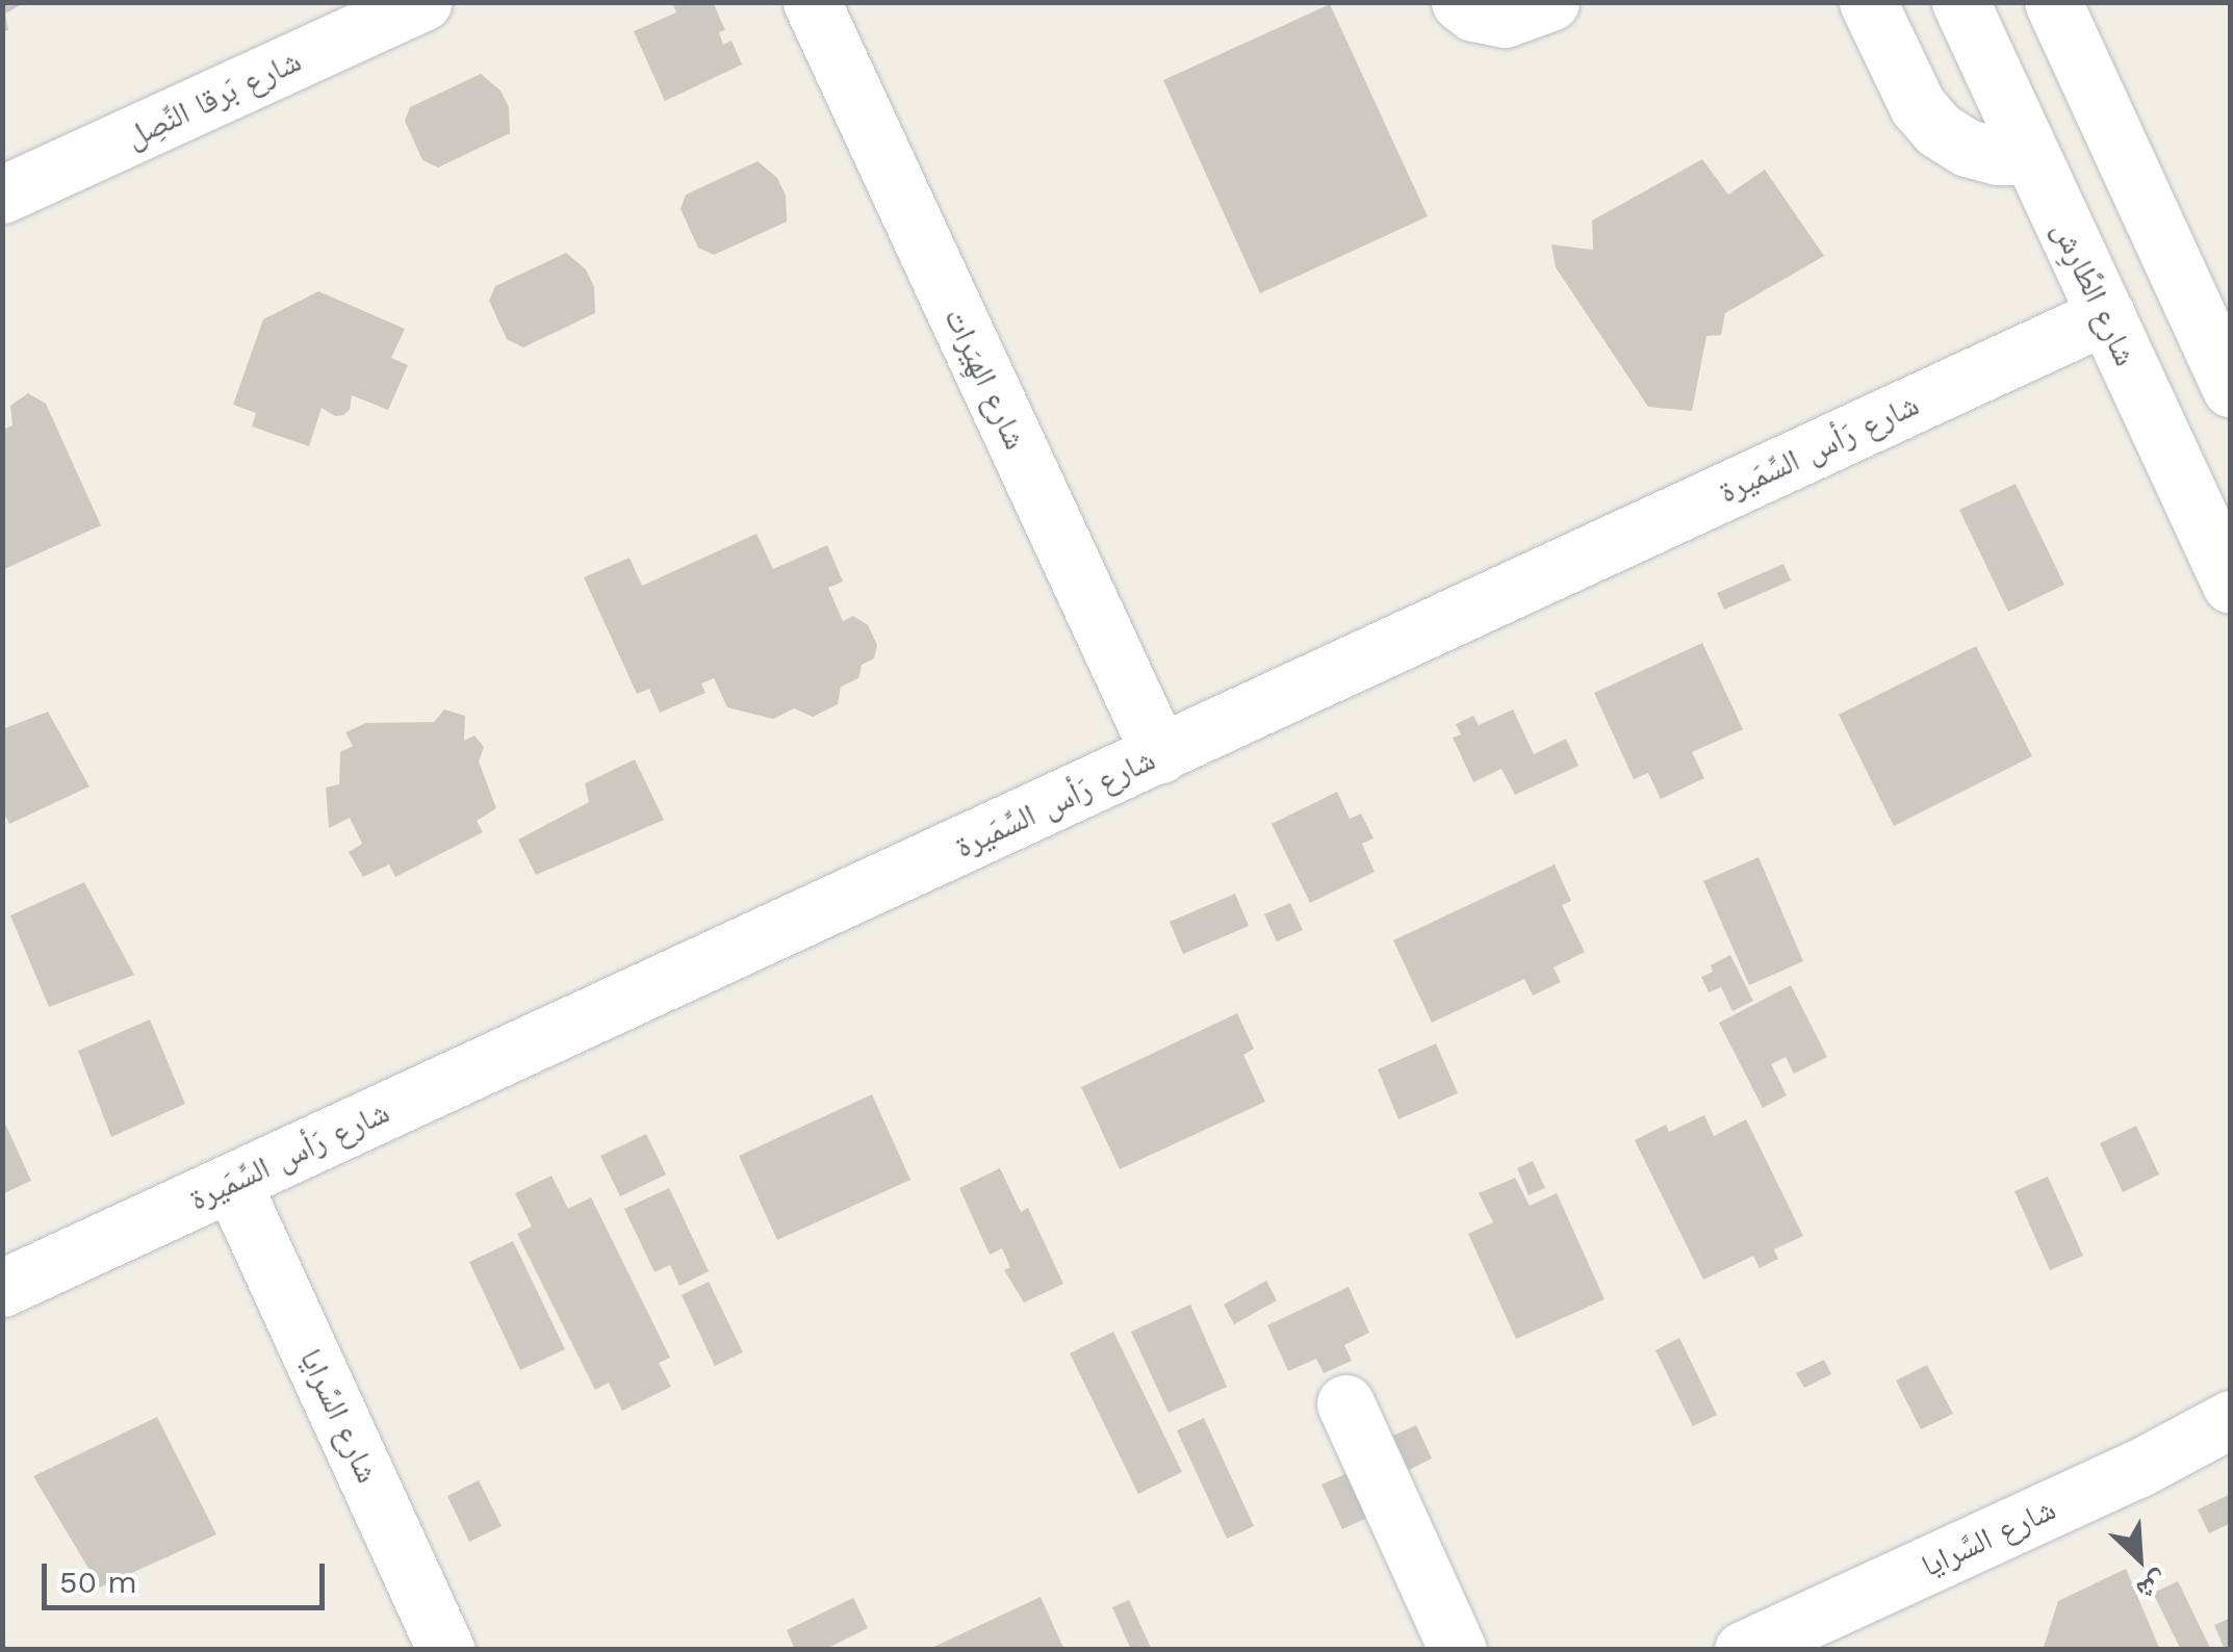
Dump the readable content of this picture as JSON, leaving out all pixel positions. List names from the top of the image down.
{
  "streets": {
    "street": [
      "شارع بَرقا النِّصِل",
      "شارع الطَّارِش",
      "شارع الهِيَرات",
      "شارع رَأس السِّمَيرة",
      "شارع السَّرايا"
    ]
  },
  "crossings": [
    ["شارع الطَّارِش", "شارع رَأس السِّمَيرة"],
    ["شارع الهِيَرات", "شارع رَأس السِّمَيرة"],
    ["شارع رَأس السِّمَيرة", "شارع السَّرايا"]
  ],
  "scale_bar": "50 m",
  "north": "bottom right"
}
